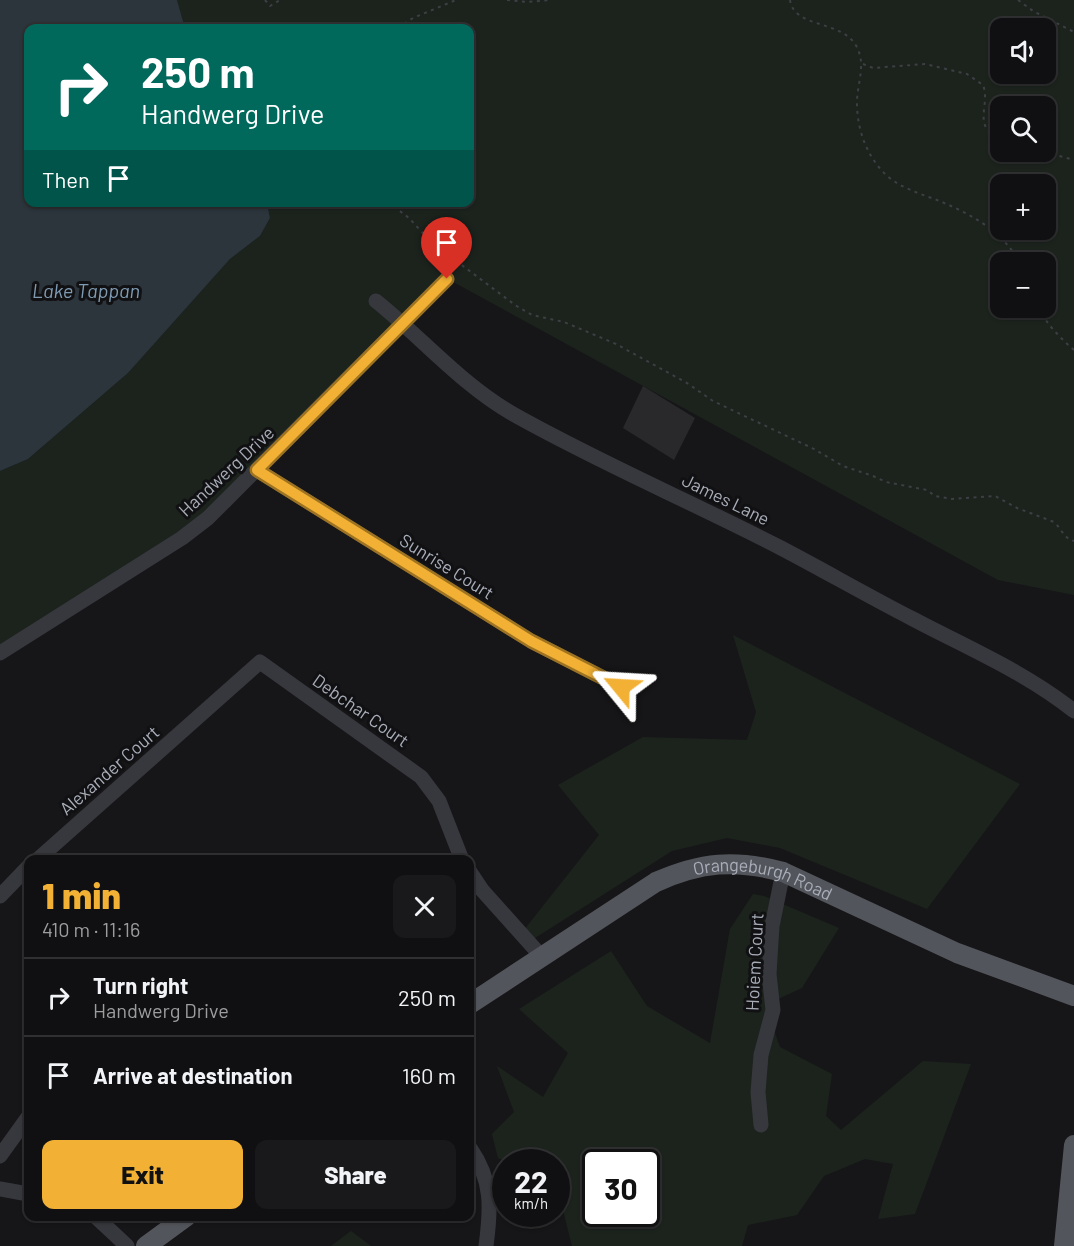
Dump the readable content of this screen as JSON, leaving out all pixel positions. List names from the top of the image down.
{
  "streets": {
    "main road": ["Orangeburgh Road"],
    "street": [
      "Handwerg Drive",
      "James Lane",
      "Sunrise Court",
      "Debchar Court",
      "Alexander Court",
      "Hoiem Court"
    ]
  },
  "crossings": [
    ["Handwerg Drive", "James Lane"],
    ["Handwerg Drive", "Sunrise Court"],
    ["Debchar Court", "Alexander Court"],
    ["Orangeburgh Road", "Hoiem Court"]
  ],
  "water": ["Lake Tappan"],
  "page": {
    "map_buttons": ["+", "−"],
    "turn": ["250 m", "Handwerg Drive"],
    "then": "Then",
    "heading": ["1 min", "410 m · 11:16"],
    "list": [
      {
        "name": "Turn right",
        "note": "Handwerg Drive",
        "value": "250 m"
      },
      {
        "name": "Arrive at destination",
        "value": "160 m"
      }
    ],
    "buttons": ["Exit", "Share"],
    "speed": "22 km/h",
    "limit": "30"
  }
}
